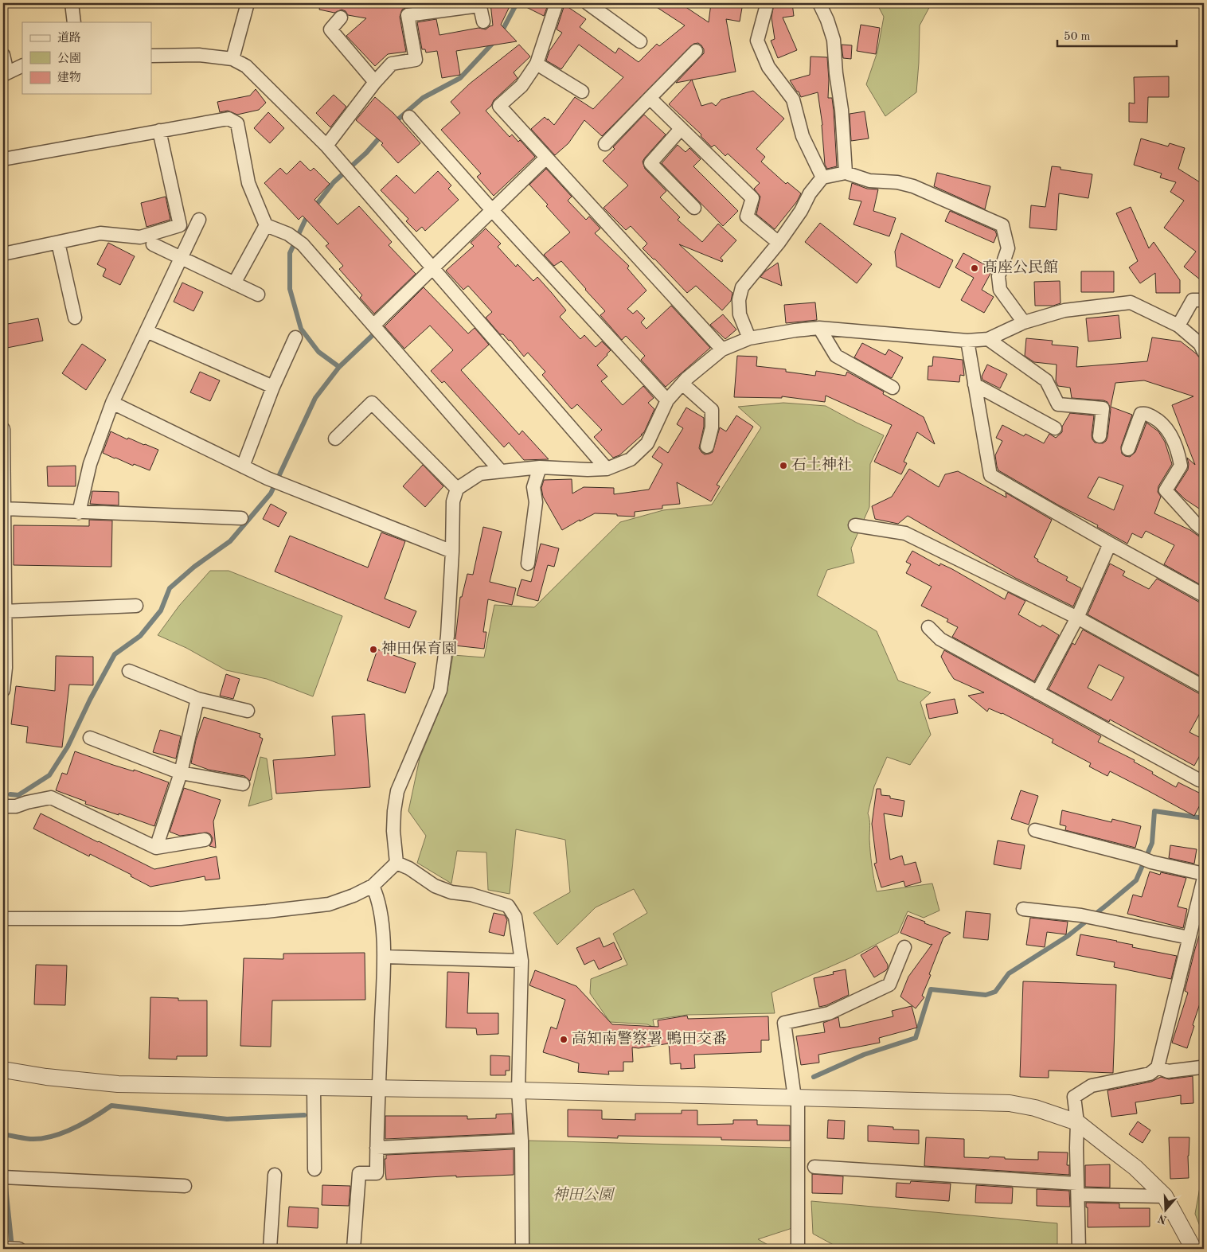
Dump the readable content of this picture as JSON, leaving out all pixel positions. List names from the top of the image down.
{
  "parks": ["神田公園"],
  "places": [
    "髙座公民館",
    "石土神社",
    "神田保育園",
    "高知南警察署 鴨田交番"
  ],
  "legend": ["道路", "公園", "建物"],
  "scale_bar": "50 m",
  "north": "bottom"
}
